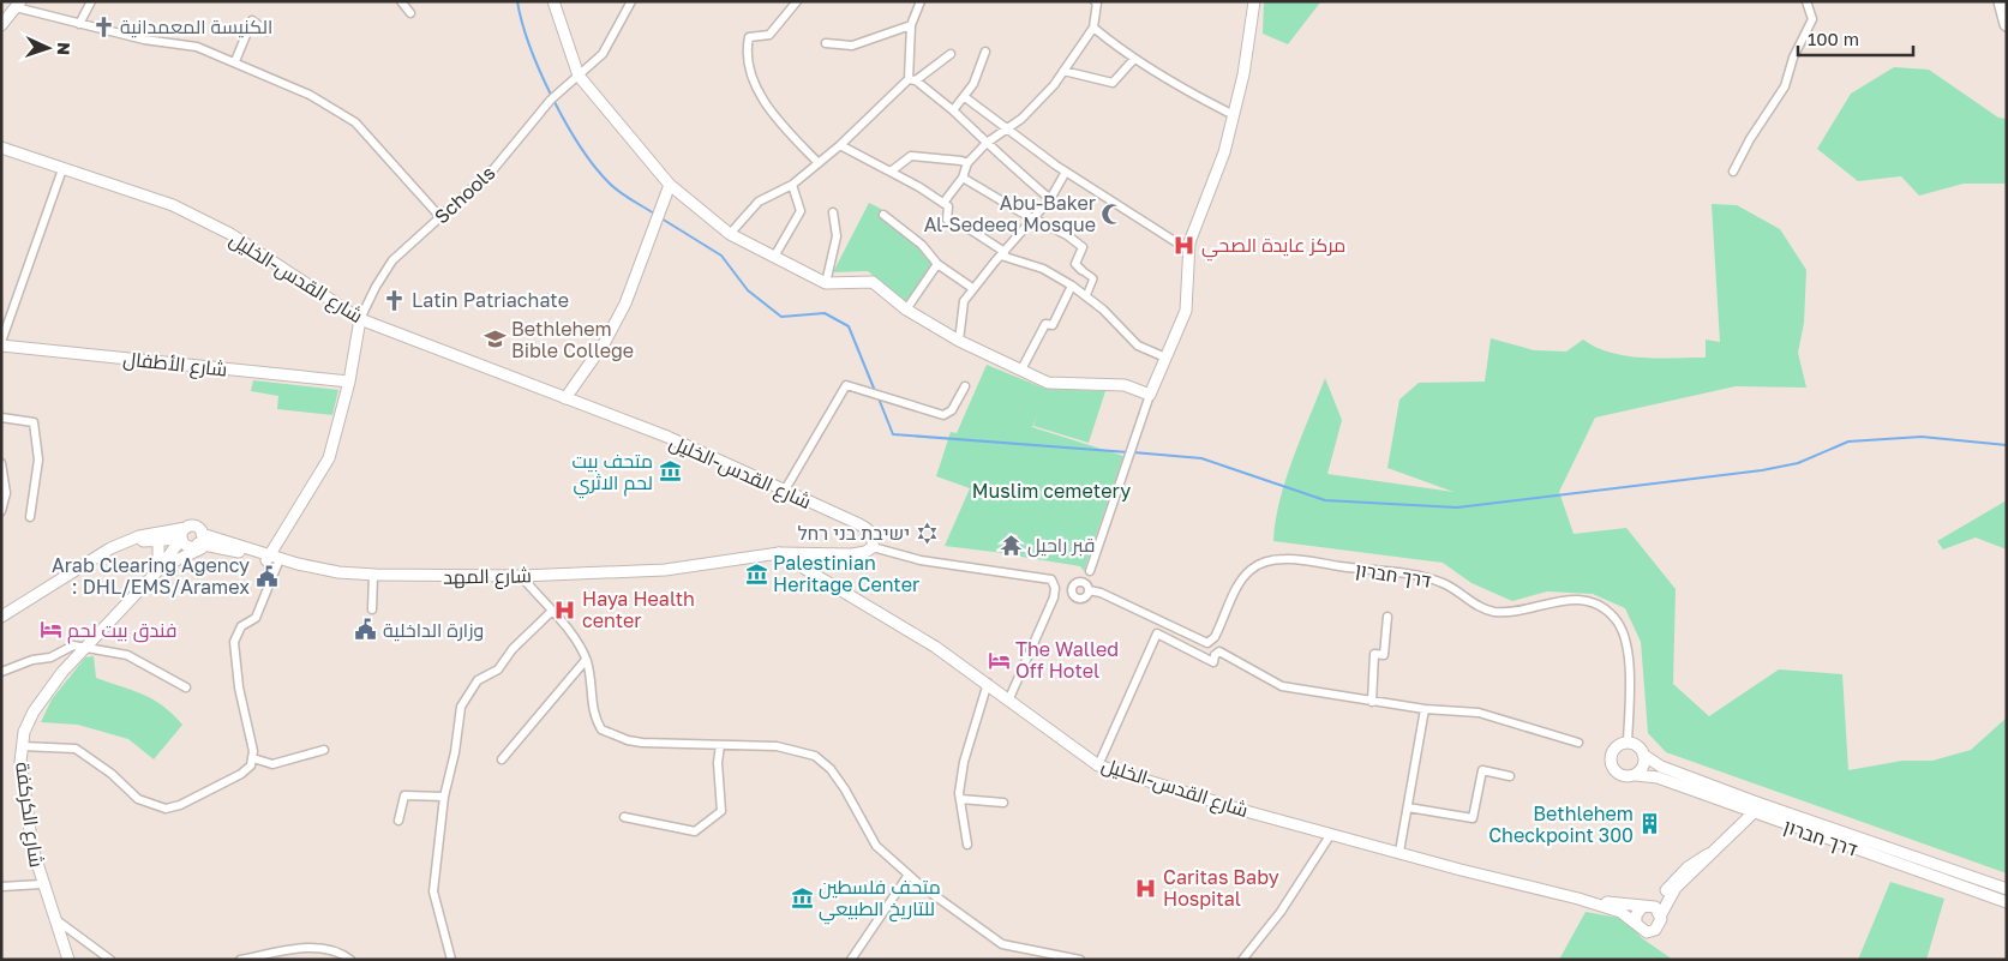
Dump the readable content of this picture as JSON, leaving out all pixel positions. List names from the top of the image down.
{
  "streets": {
    "street": [
      "Schools",
      "شارع القدس-الخليل",
      "شارع الأطفال",
      "דרך חברון",
      "شارع المهد",
      "شارع الكركفة"
    ]
  },
  "crossings": [
    ["Schools", "شارع القدس-الخليل"],
    ["شارع القدس-الخليل", "شارع المهد"]
  ],
  "parks": ["Muslim cemetery"],
  "places": {
    "church": ["الكنيسة المعمدانية", "Latin Patriachate"],
    "mosque": ["Abu-Baker Al-Sedeeq Mosque"],
    "hospital": ["مركز عايدة الصحي", "Haya Health center", "Caritas Baby Hospital"],
    "school or university": ["Bethlehem Bible College"],
    "museum": ["متحف بيت لحم الاثري", "Palestinian Heritage Center", "متحف فلسطين للتاريخ الطبيعي"],
    "synagogue": ["ישיבת בני רחל"],
    "temple": ["قبر راحيل"],
    "public building": ["Arab Clearing Agency : DHL/EMS/Aramex", "وزارة الداخلية"],
    "hotel": ["فندق بيت لحم", "The Walled Off Hotel"],
    "building": ["Bethlehem Checkpoint 300"]
  },
  "scale_bar": "100 m",
  "north": "right"
}
